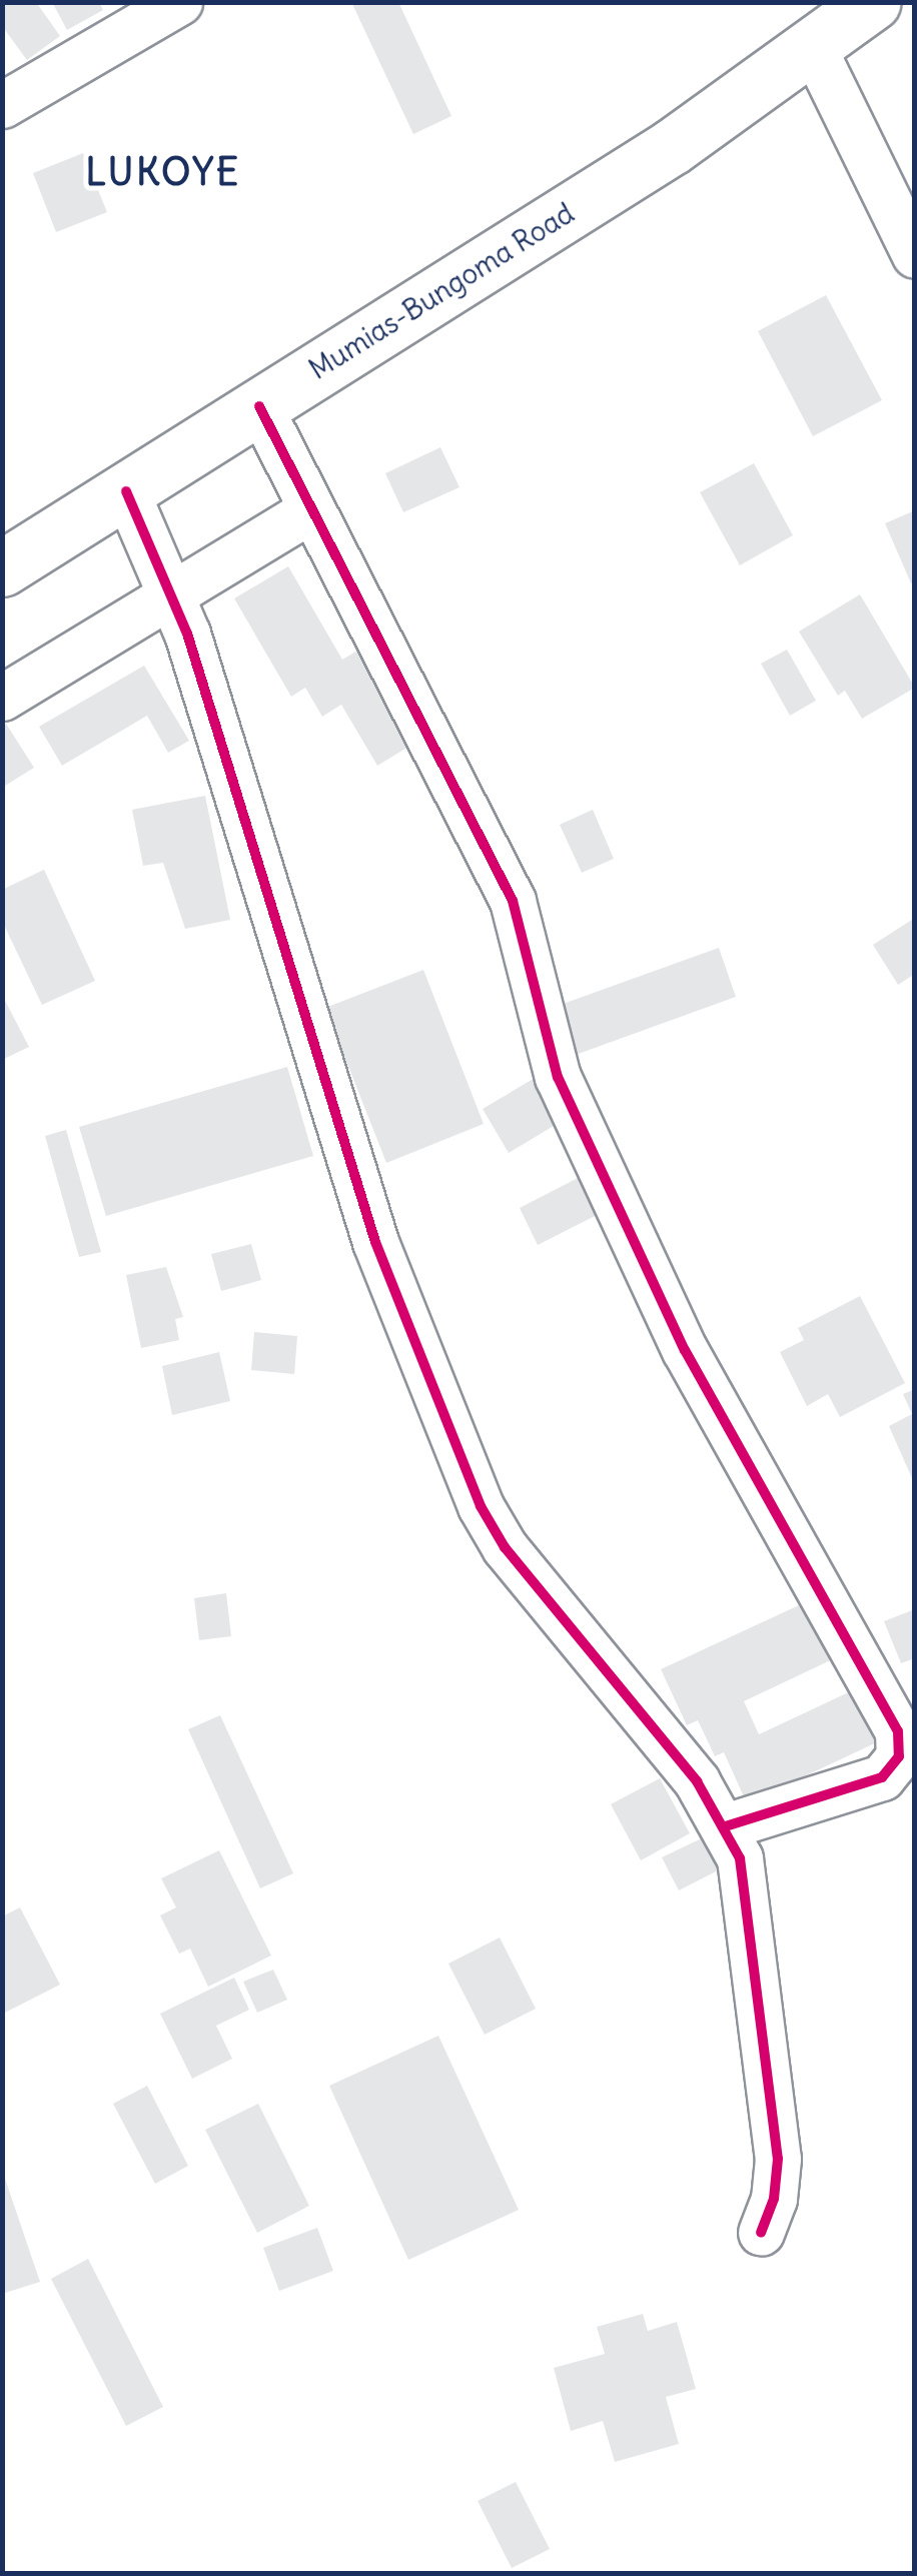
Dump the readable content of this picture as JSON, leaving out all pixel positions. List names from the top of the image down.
{
  "streets": {
    "highway": ["Mumias-Bungoma Road"]
  },
  "districts": ["LUKOYE"]
}
